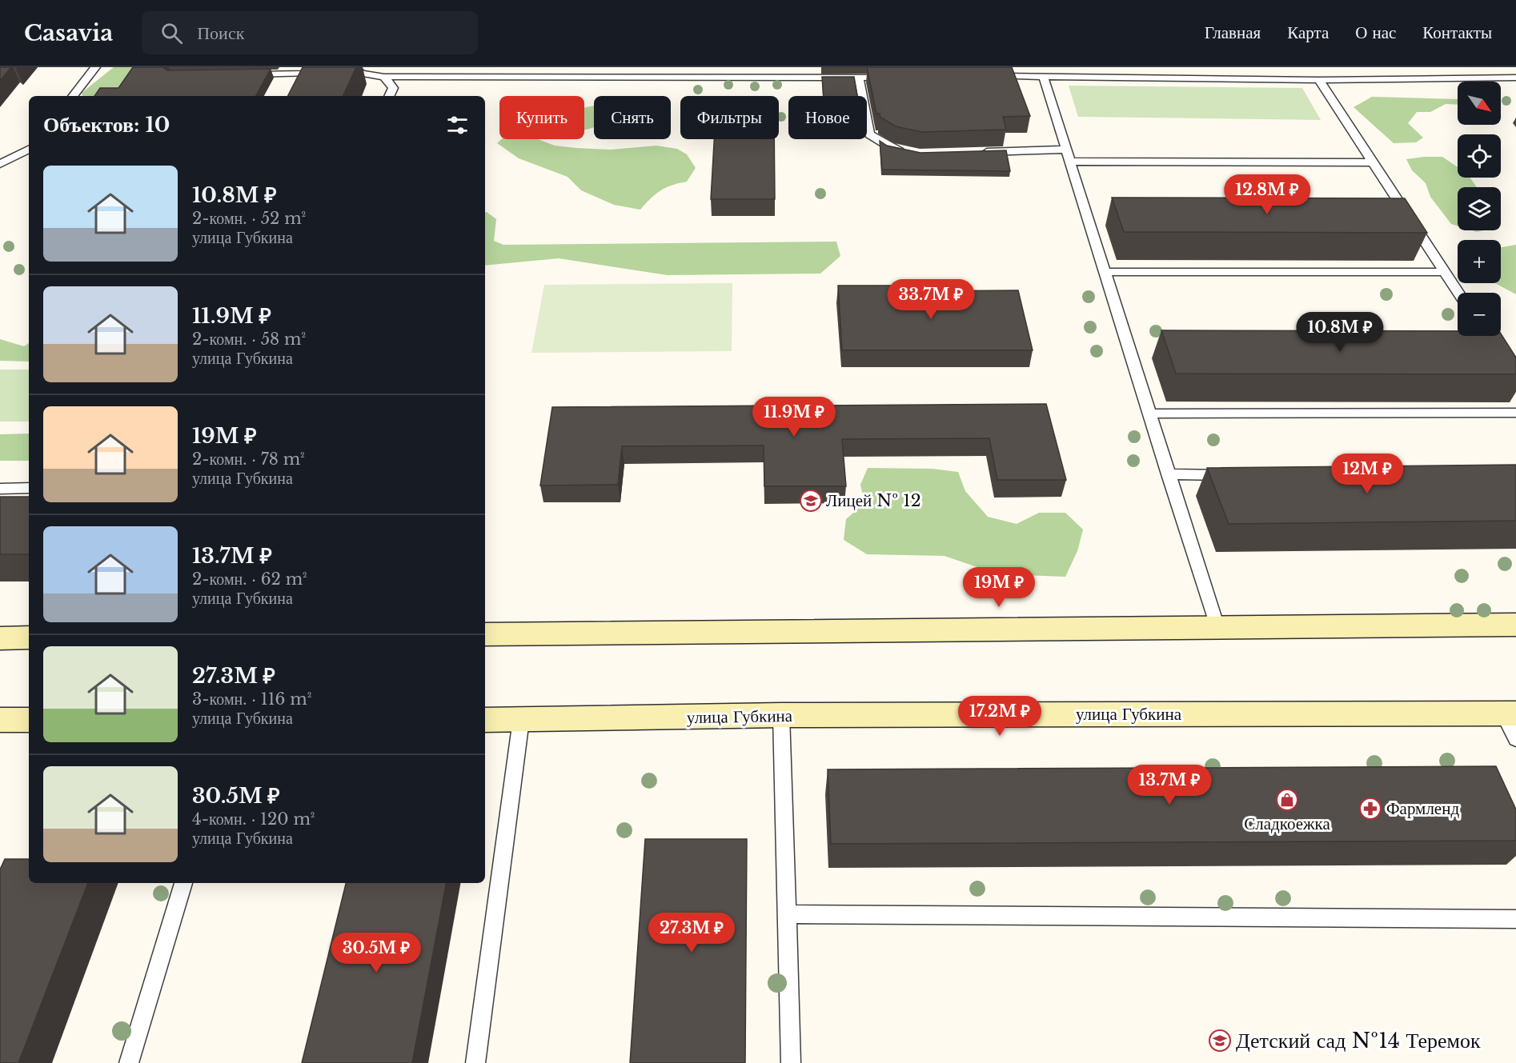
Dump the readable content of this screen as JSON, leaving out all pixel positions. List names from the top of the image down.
{
  "streets": {
    "main road": ["улица Губкина"]
  },
  "places": {
    "school or university": ["Лицей № 12", "Детский сад №14 Теремок"],
    "shop": ["Сладкоежка"],
    "pharmacy": ["Фармленд"]
  },
  "north": "bottom right",
  "page": {
    "header": "Casavia",
    "search": "Поиск",
    "nav": [
      "Главная",
      "Карта",
      "О нас",
      "Контакты"
    ],
    "map_buttons": ["+", "−"],
    "chip": [
      "Купить",
      "Снять",
      "Фильтры",
      "Новое"
    ],
    "heading": "Объектов: 10",
    "list": [
      {
        "name": "10.8M ₽",
        "note": "2-комн. · 52 m² · улица Губкина"
      },
      {
        "name": "11.9M ₽",
        "note": "2-комн. · 58 m² · улица Губкина"
      },
      {
        "name": "19M ₽",
        "note": "2-комн. · 78 m² · улица Губкина"
      },
      {
        "name": "13.7M ₽",
        "note": "2-комн. · 62 m² · улица Губкина"
      },
      {
        "name": "27.3M ₽",
        "note": "3-комн. · 116 m² · улица Губкина"
      },
      {
        "name": "30.5M ₽",
        "note": "4-комн. · 120 m² · улица Губкина"
      }
    ],
    "price": [
      "12.8M ₽",
      "33.7M ₽",
      "10.8M ₽",
      "11.9M ₽",
      "12M ₽",
      "19M ₽",
      "17.2M ₽",
      "13.7M ₽",
      "27.3M ₽",
      "30.5M ₽"
    ]
  }
}
